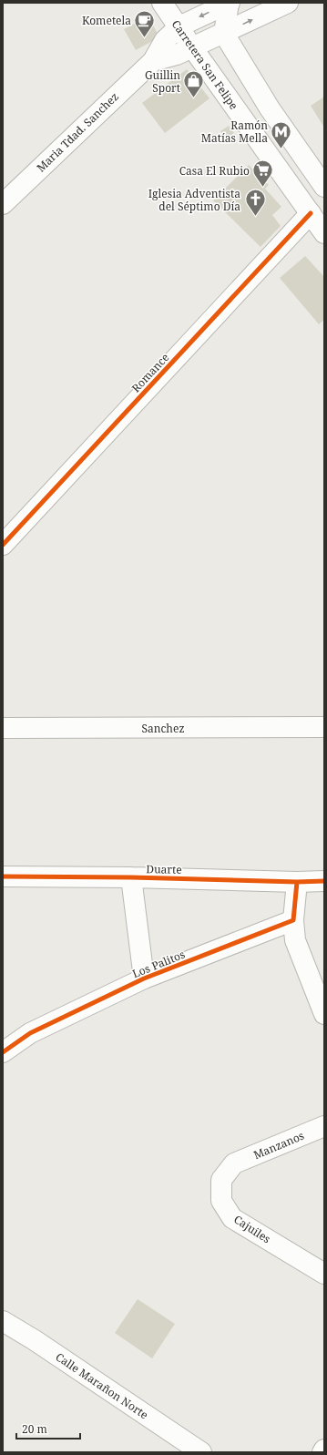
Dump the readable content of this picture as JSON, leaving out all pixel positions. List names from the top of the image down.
{
  "streets": {
    "street": [
      "Carretera San Felipe",
      "Maria Tdad. Sanchez",
      "Romance",
      "Sanchez",
      "Duarte",
      "Los Palitos",
      "Manzanos",
      "Cajuiles",
      "Calle Marañon Norte"
    ]
  },
  "crossings": [
    ["Carretera San Felipe", "Romance"],
    ["Manzanos", "Cajuiles"]
  ],
  "places": {
    "cafe": ["Kometela"],
    "shop": ["Guillin Sport"],
    "metro station": ["Ramón Matías Mella"],
    "supermarket": ["Casa El Rubio"],
    "church": ["Iglesia Adventista del Séptimo Día"]
  },
  "scale_bar": "20 m"
}
